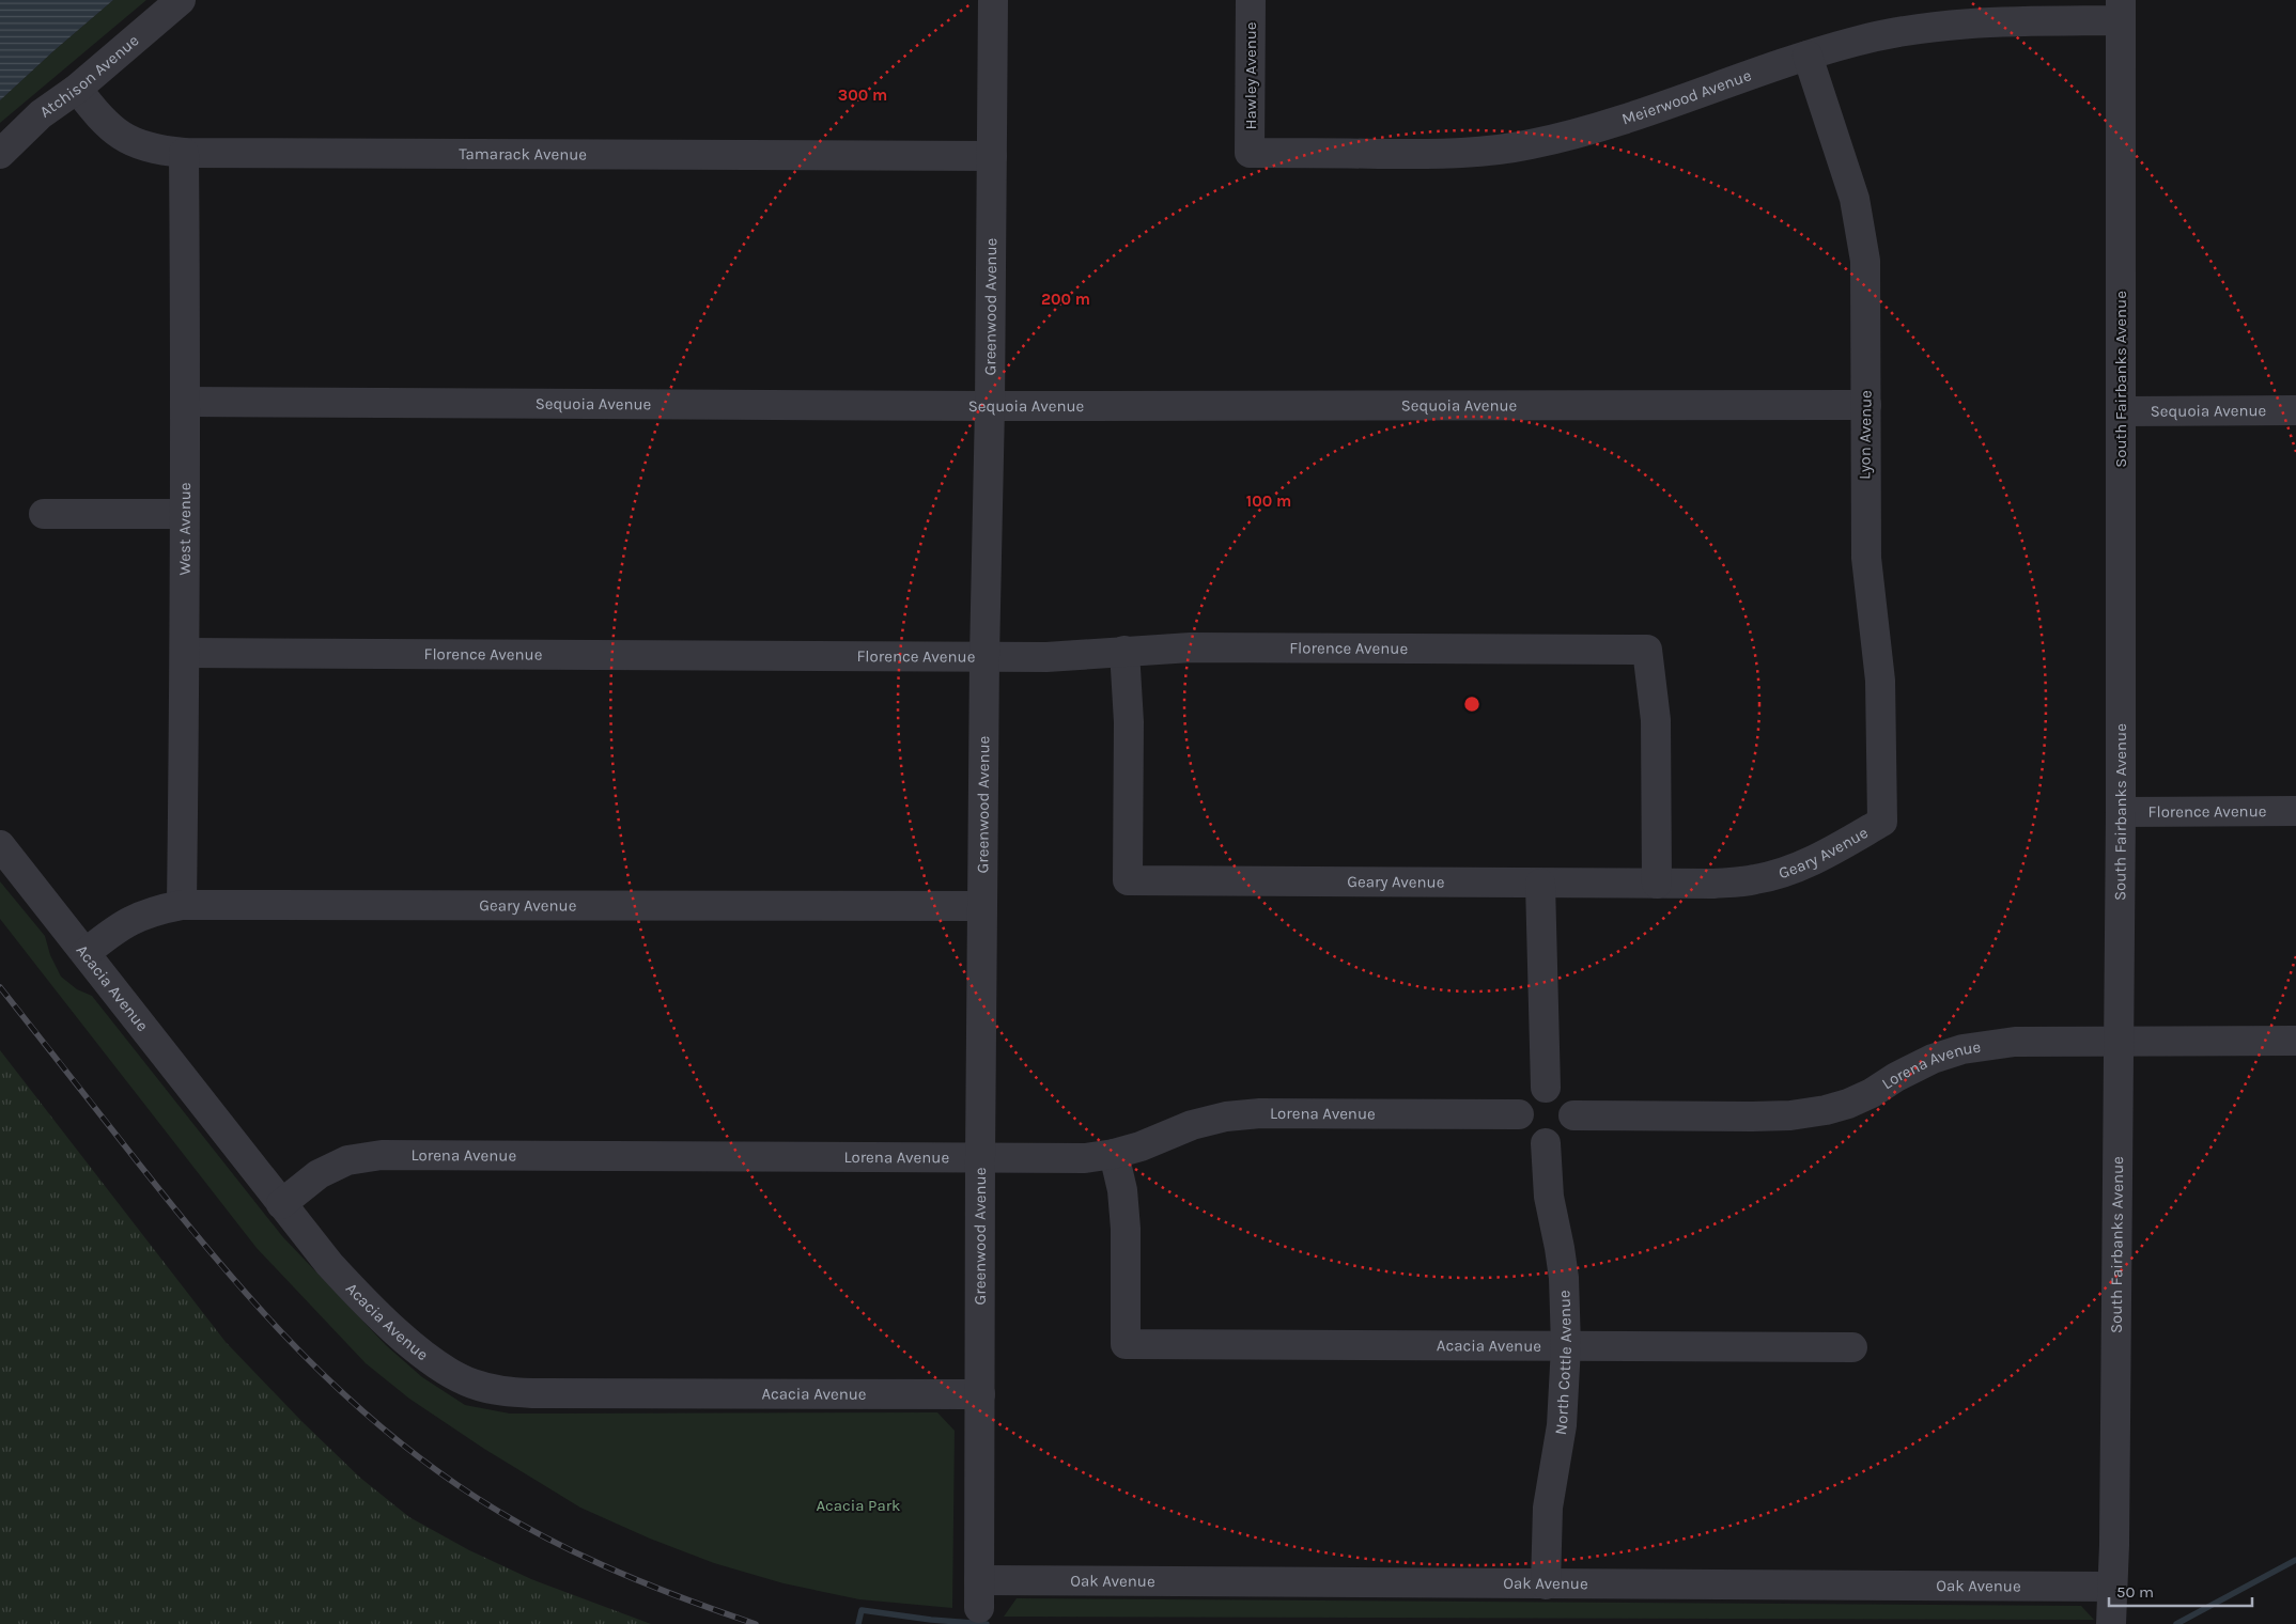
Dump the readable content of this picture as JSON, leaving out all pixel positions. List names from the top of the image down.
{
  "streets": {
    "street": [
      "Atchison Avenue",
      "Hawley Avenue",
      "Meierwood Avenue",
      "Tamarack Avenue",
      "Greenwood Avenue",
      "South Fairbanks Avenue",
      "Sequoia Avenue",
      "Lyon Avenue",
      "West Avenue",
      "Florence Avenue",
      "Geary Avenue",
      "Acacia Avenue",
      "Lorena Avenue",
      "North Cottle Avenue",
      "Oak Avenue"
    ]
  },
  "crossings": [
    ["Atchison Avenue", "Tamarack Avenue"],
    ["Hawley Avenue", "Meierwood Avenue"],
    ["Meierwood Avenue", "South Fairbanks Avenue"],
    ["Meierwood Avenue", "Lyon Avenue"],
    ["Tamarack Avenue", "Greenwood Avenue"],
    ["Tamarack Avenue", "West Avenue"],
    ["Greenwood Avenue", "Sequoia Avenue"],
    ["Greenwood Avenue", "Florence Avenue"],
    ["Greenwood Avenue", "Geary Avenue"],
    ["Greenwood Avenue", "Acacia Avenue"],
    ["Greenwood Avenue", "Lorena Avenue"],
    ["Greenwood Avenue", "Oak Avenue"],
    ["South Fairbanks Avenue", "Sequoia Avenue"],
    ["South Fairbanks Avenue", "Florence Avenue"],
    ["South Fairbanks Avenue", "Lorena Avenue"],
    ["South Fairbanks Avenue", "Oak Avenue"],
    ["Sequoia Avenue", "Lyon Avenue"],
    ["Sequoia Avenue", "West Avenue"],
    ["Lyon Avenue", "Geary Avenue"],
    ["West Avenue", "Florence Avenue"],
    ["West Avenue", "Geary Avenue"],
    ["Florence Avenue", "Geary Avenue"],
    ["Geary Avenue", "Acacia Avenue"],
    ["Acacia Avenue", "Lorena Avenue"],
    ["Acacia Avenue", "North Cottle Avenue"],
    ["Lorena Avenue", "North Cottle Avenue"],
    ["North Cottle Avenue", "Oak Avenue"]
  ],
  "parks": ["Acacia Park"],
  "scale_bar": "50 m",
  "rings": ["300 m", "200 m", "100 m"]
}
